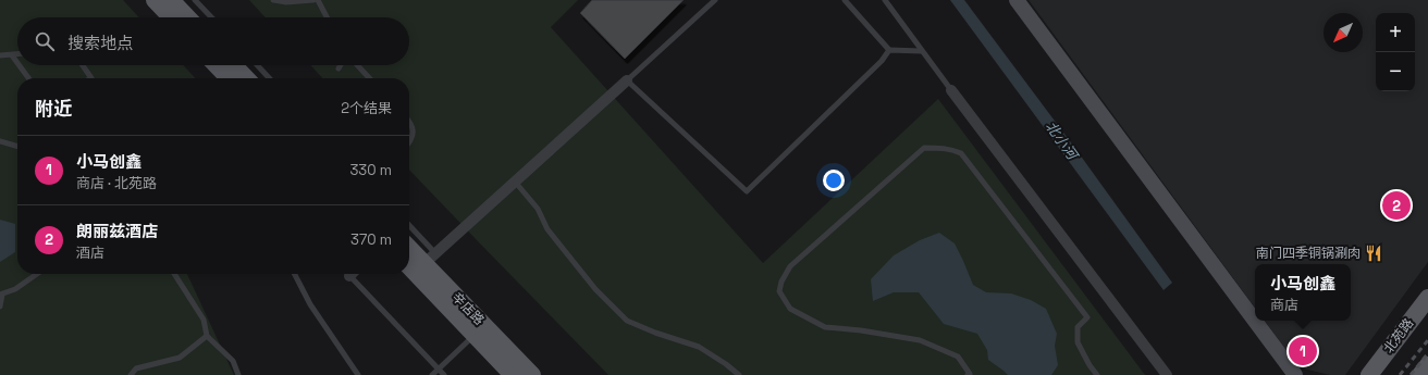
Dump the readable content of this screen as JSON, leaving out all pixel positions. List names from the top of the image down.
{
  "streets": {
    "main road": ["辛店路", "北苑路"]
  },
  "water": ["北小河"],
  "places": {
    "restaurant": ["南门四季铜锅涮肉"]
  },
  "north": "bottom left",
  "page": {
    "map_buttons": ["+", "−"],
    "search": "搜索地点",
    "heading": ["附近", "2个结果"],
    "list": [
      {
        "mark": "1",
        "name": "小马创鑫",
        "note": "商店 · 北苑路",
        "value": "330 m"
      },
      {
        "mark": "2",
        "name": "朗丽兹酒店",
        "note": "酒店",
        "value": "370 m"
      }
    ],
    "pins": ["2", "1"],
    "popup": ["小马创鑫", "商店"]
  }
}
